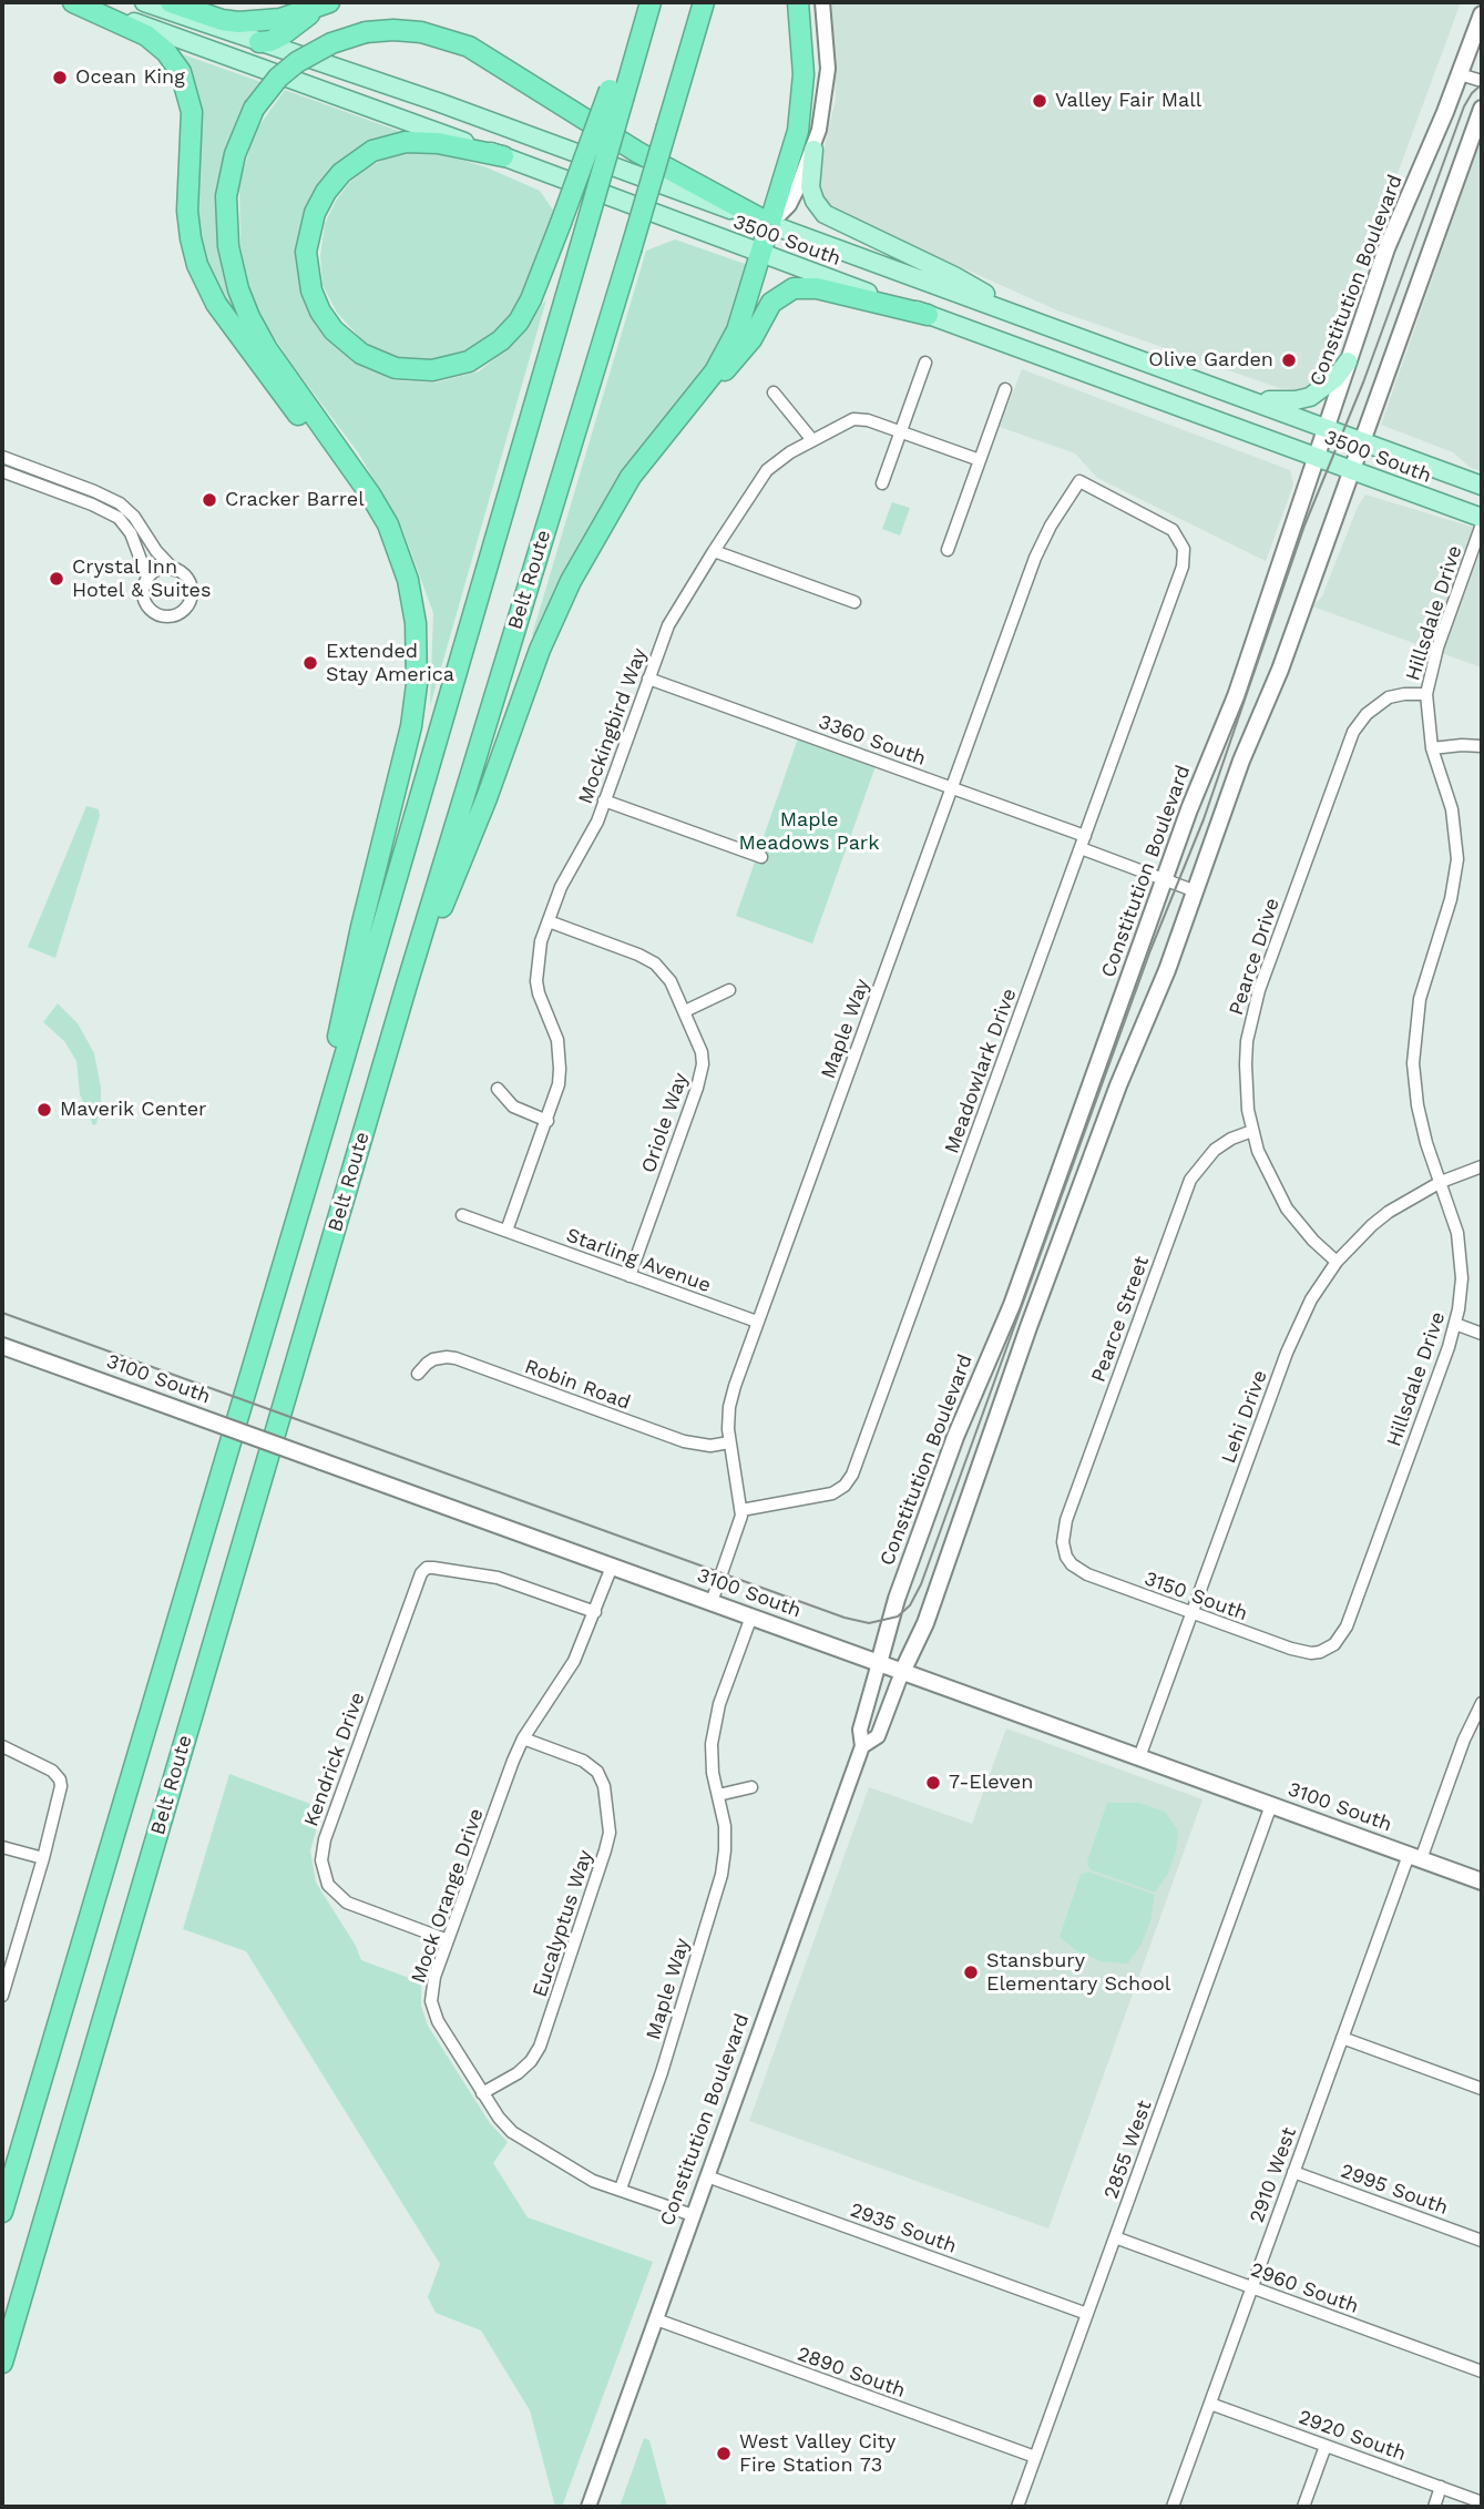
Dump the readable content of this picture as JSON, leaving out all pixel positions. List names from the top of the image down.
{
  "streets": {
    "highway": ["Belt Route"],
    "main road": ["3500 South", "Constitution Boulevard", "3100 South"],
    "street": [
      "Hillsdale Drive",
      "Mockingbird Way",
      "3360 South",
      "Pearce Drive",
      "Maple Way",
      "Meadowlark Drive",
      "Oriole Way",
      "Starling Avenue",
      "Pearce Street",
      "Robin Road",
      "Lehi Drive",
      "3150 South",
      "Kendrick Drive",
      "Mock Orange Drive",
      "Eucalyptus Way",
      "2855 West",
      "2910 West",
      "2995 South",
      "2935 South",
      "2960 South",
      "2890 South",
      "2920 South"
    ]
  },
  "crossings": [
    ["3500 South", "Constitution Boulevard"],
    ["Constitution Boulevard", "3100 South"],
    ["Constitution Boulevard", "Mock Orange Drive"],
    ["Constitution Boulevard", "2935 South"],
    ["Constitution Boulevard", "2890 South"],
    ["Hillsdale Drive", "Pearce Drive"],
    ["Hillsdale Drive", "Lehi Drive"],
    ["Hillsdale Drive", "3150 South"],
    ["Mockingbird Way", "3360 South"],
    ["Mockingbird Way", "Oriole Way"],
    ["Mockingbird Way", "Starling Avenue"],
    ["3360 South", "Maple Way"],
    ["3360 South", "Meadowlark Drive"],
    ["Pearce Drive", "Pearce Street"],
    ["Pearce Drive", "Lehi Drive"],
    ["Maple Way", "Meadowlark Drive"],
    ["Maple Way", "Starling Avenue"],
    ["Maple Way", "3100 South"],
    ["Maple Way", "Robin Road"],
    ["Maple Way", "Mock Orange Drive"],
    ["Oriole Way", "Starling Avenue"],
    ["Pearce Street", "3150 South"],
    ["3100 South", "Lehi Drive"],
    ["3100 South", "Mock Orange Drive"],
    ["3100 South", "2855 West"],
    ["3100 South", "2910 West"],
    ["Lehi Drive", "3150 South"],
    ["Kendrick Drive", "Mock Orange Drive"],
    ["Mock Orange Drive", "Eucalyptus Way"],
    ["2855 West", "2935 South"],
    ["2855 West", "2960 South"],
    ["2855 West", "2890 South"],
    ["2910 West", "2995 South"],
    ["2910 West", "2960 South"],
    ["2910 West", "2920 South"]
  ],
  "parks": ["Maple Meadows Park"],
  "places": [
    "Ocean King",
    "Valley Fair Mall",
    "Olive Garden",
    "Cracker Barrel",
    "Crystal Inn Hotel & Suites",
    "Extended Stay America",
    "Maverik Center",
    "7-Eleven",
    "Stansbury Elementary School",
    "West Valley City Fire Station 73"
  ]
}
